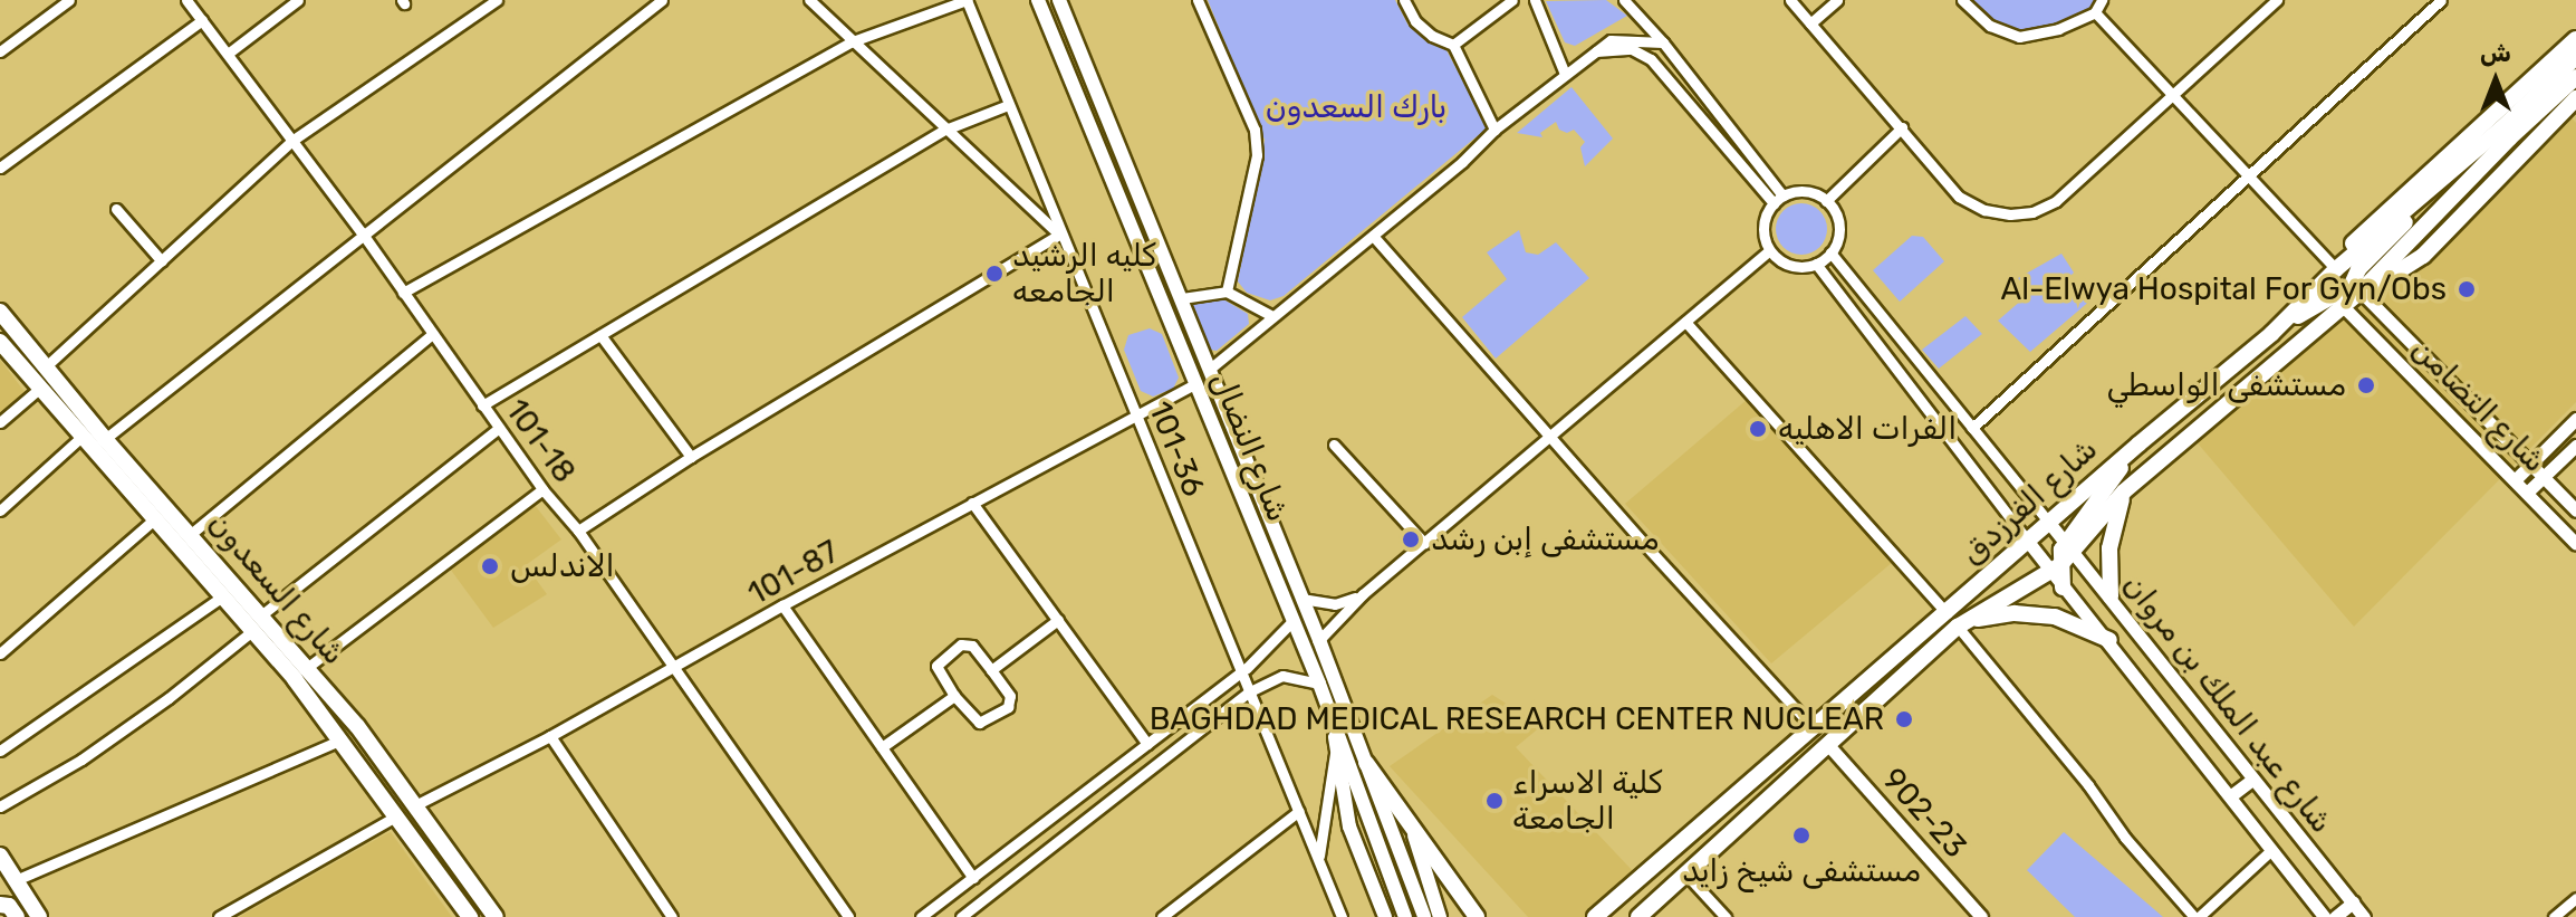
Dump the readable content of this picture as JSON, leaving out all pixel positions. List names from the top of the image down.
{
  "streets": {
    "main road": ["شارع النضال", "شارع الفرزدق", "شارع السعدون"],
    "street": [
      "شارع التضامن",
      "101-18",
      "101-36",
      "101-87",
      "شارع عبد الملك بن مروان",
      "902-23"
    ]
  },
  "crossings": [
    ["شارع التضامن", "شارع الفرزدق"],
    ["101-18", "101-87"],
    ["شارع النضال", "101-87"],
    ["101-36", "101-87"],
    ["شارع الفرزدق", "شارع عبد الملك بن مروان"],
    ["شارع الفرزدق", "902-23"],
    ["101-87", "شارع السعدون"]
  ],
  "parks": ["بارك السعدون"],
  "places": [
    "كليه الرشيد الجامعه",
    "Al-Elwya Hospital For Gyn/Obs",
    "مستشفى الواسطي",
    "الفرات الاهليه",
    "مستشفى إبن رشد",
    "الاندلس",
    "BAGHDAD MEDICAL RESEARCH CENTER NUCLEAR",
    "كلية الاسراء الجامعة",
    "مستشفى شيخ زايد"
  ],
  "north": "top"
}
